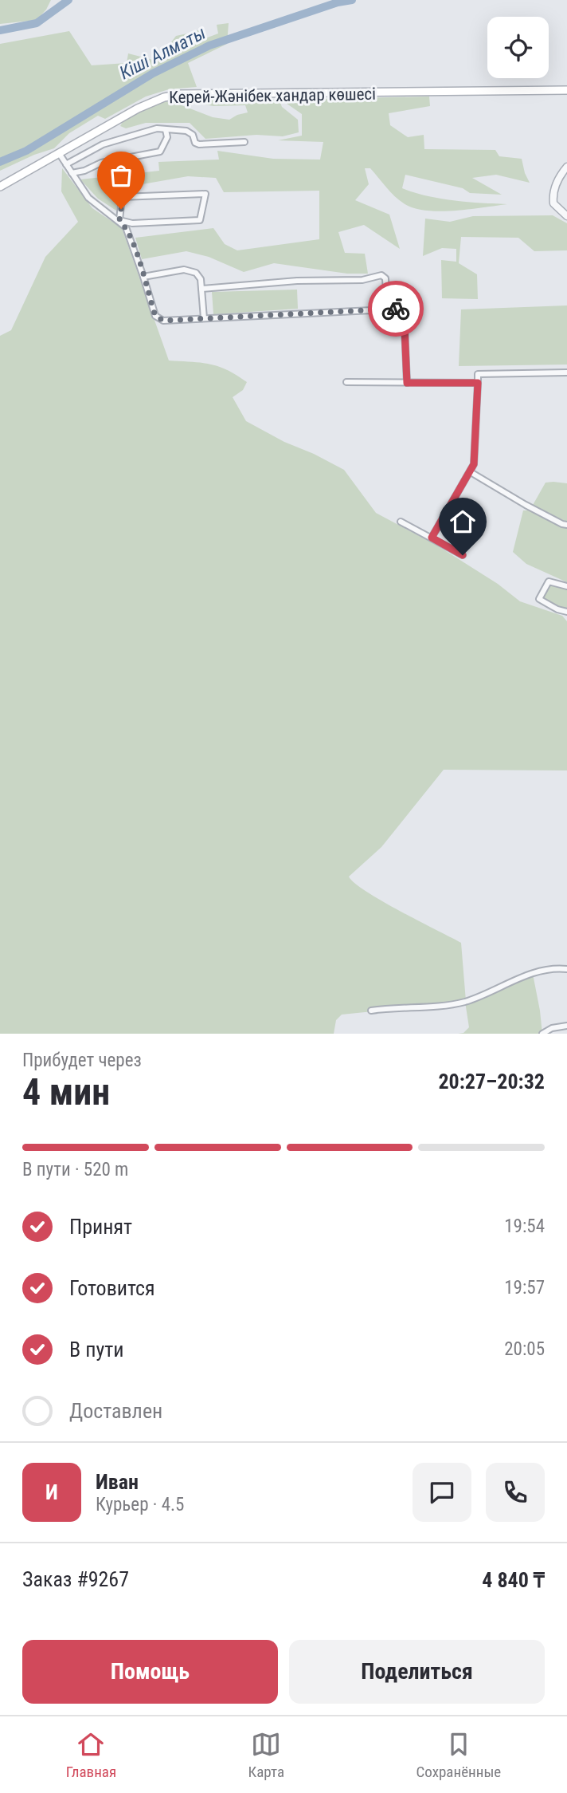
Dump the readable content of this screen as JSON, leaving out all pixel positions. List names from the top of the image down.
{
  "streets": {
    "main road": ["Керей-Жәнібек хандар көшесі"]
  },
  "water": ["Кіші Алматы"],
  "page": {
    "heading": ["4 мин", "Прибудет через", "20:27–20:32"],
    "panel": [
      "Иван",
      "Курьер · 4.5",
      "Заказ #9267",
      "4 840 ₸"
    ],
    "bar": "В пути · 520 m",
    "list": [
      ["Принят", "19:54"],
      ["Готовится", "19:57"],
      ["В пути", "20:05"],
      "Доставлен"
    ],
    "round": "И",
    "buttons": ["Помощь", "Поделиться"],
    "tabs": ["Главная", "Карта", "Сохранённые"]
  }
}
